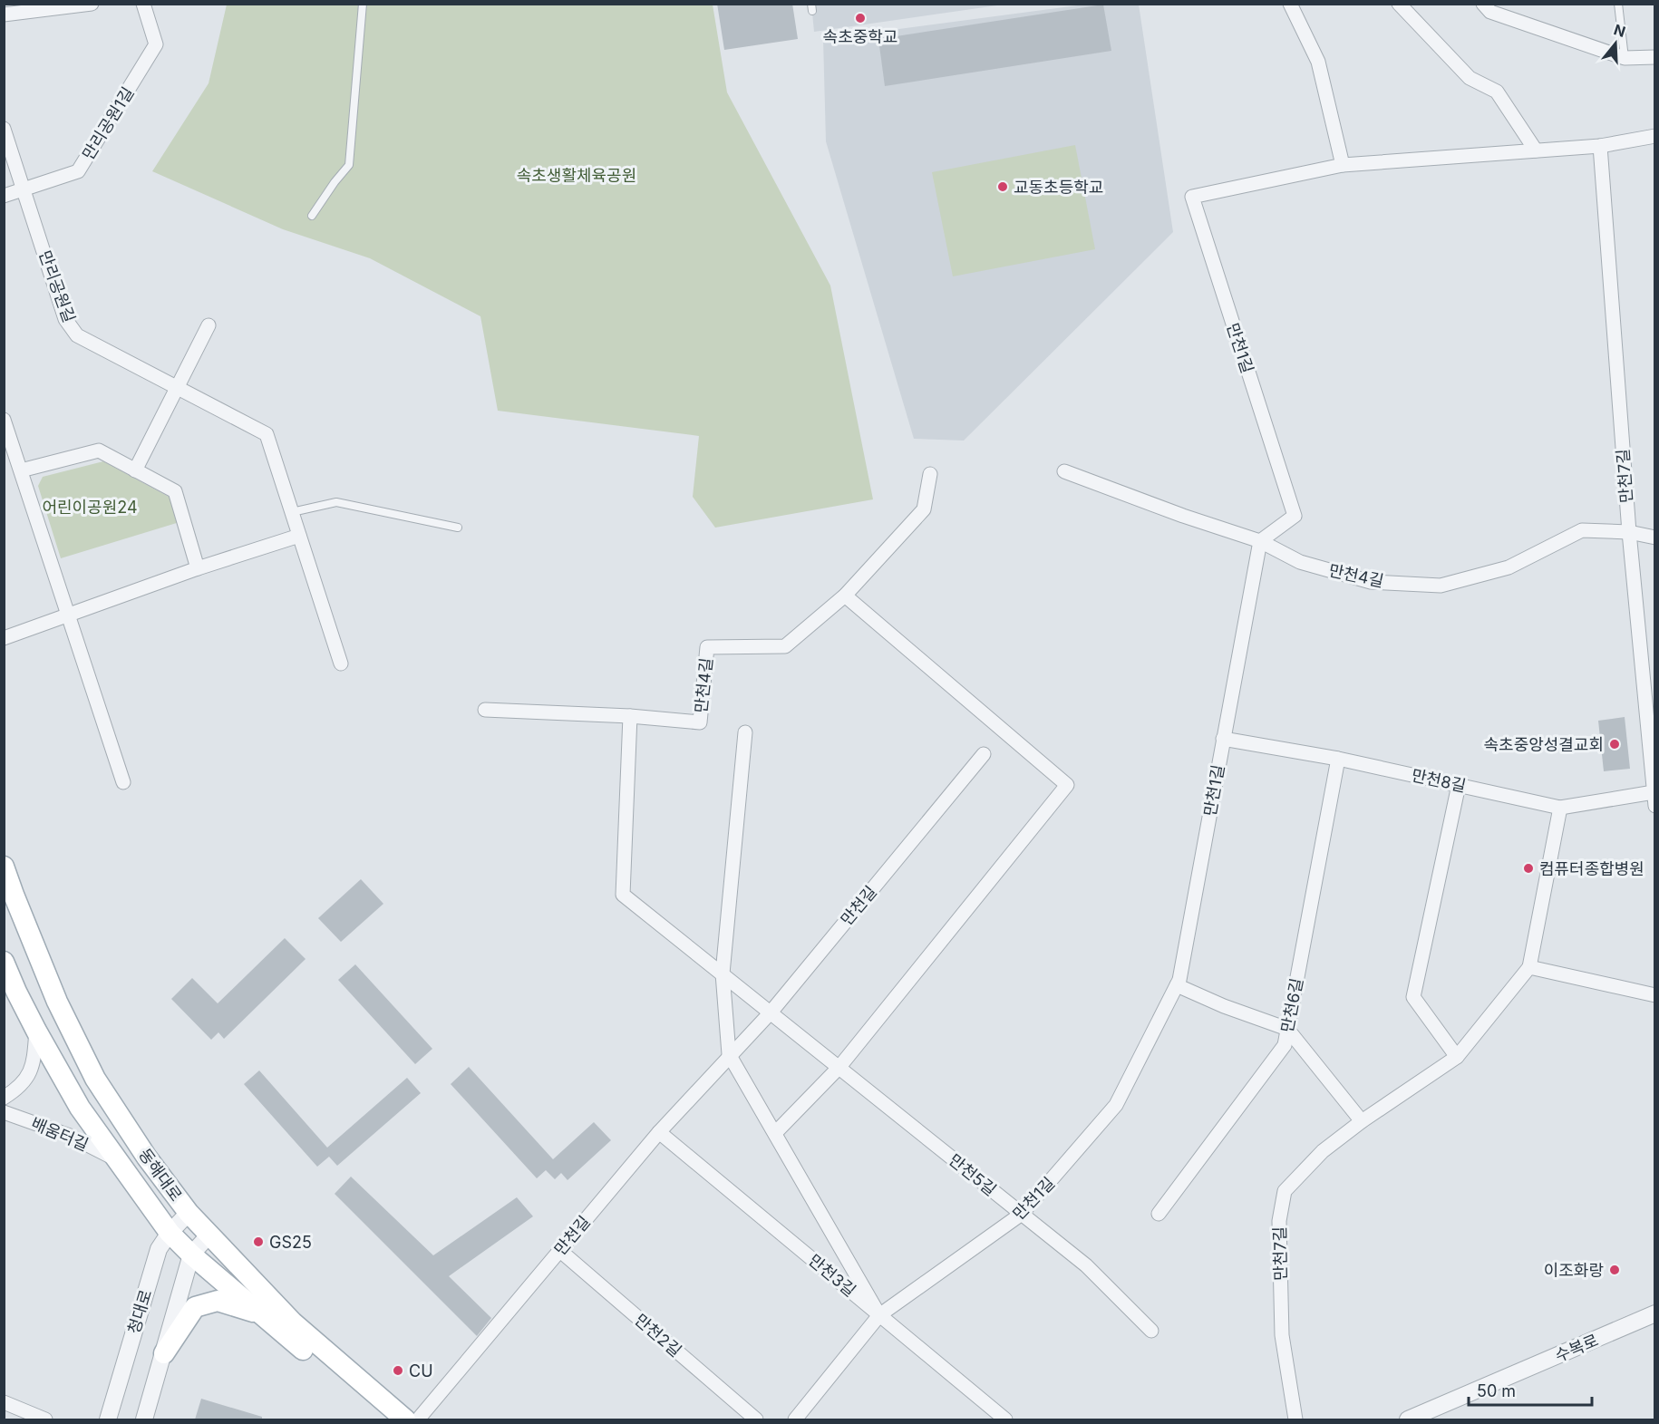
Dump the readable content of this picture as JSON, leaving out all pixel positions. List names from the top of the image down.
{
  "streets": {
    "main road": ["동해대로"],
    "street": [
      "만리공원1길",
      "만리공원길",
      "만천1길",
      "만천7길",
      "만천4길",
      "만천8길",
      "만천길",
      "만천6길",
      "배움터길",
      "만천5길",
      "만천3길",
      "청대로",
      "만천2길",
      "수복로"
    ]
  },
  "crossings": [
    ["만리공원1길", "만리공원길"],
    ["만천1길", "만천7길"],
    ["만천1길", "만천4길"],
    ["만천1길", "만천8길"],
    ["만천1길", "만천5길"],
    ["만천1길", "만천3길"],
    ["만천7길", "만천4길"],
    ["만천7길", "만천8길"],
    ["만천8길", "만천6길"],
    ["만천길", "만천5길"],
    ["만천길", "만천3길"],
    ["만천길", "만천2길"],
    ["배움터길", "동해대로"],
    ["동해대로", "청대로"]
  ],
  "parks": ["속초생활체육공원", "어린이공원24"],
  "places": [
    "속초중학교",
    "교동초등학교",
    "속초중앙성결교회",
    "컴퓨터종합병원",
    "GS25",
    "이조화랑",
    "CU"
  ],
  "scale_bar": "50 m",
  "north": "top"
}
